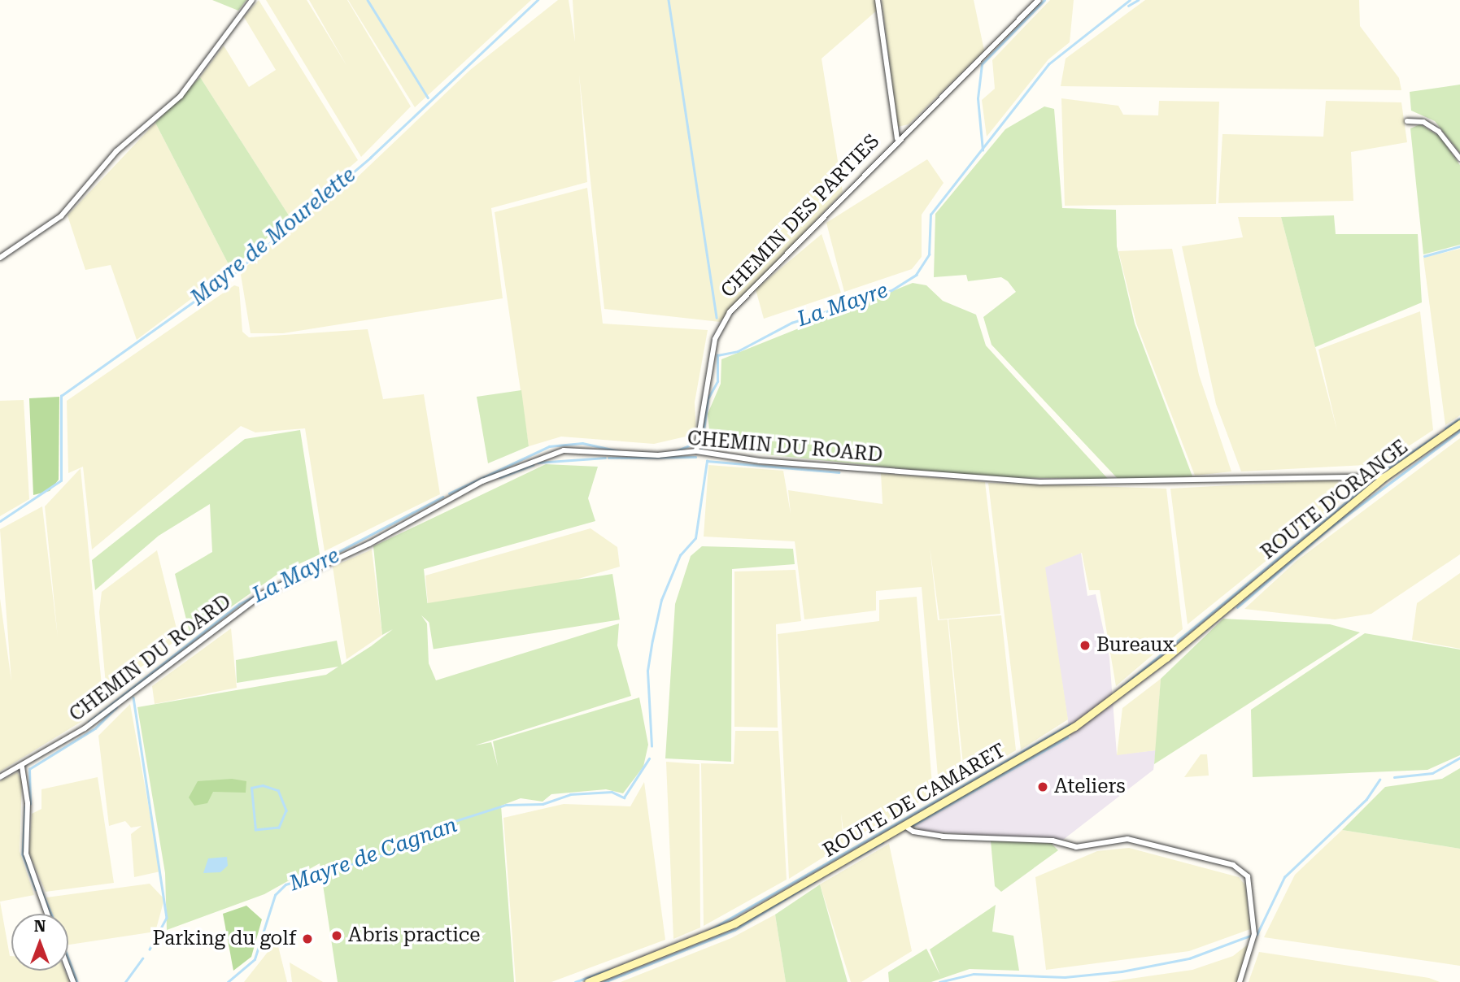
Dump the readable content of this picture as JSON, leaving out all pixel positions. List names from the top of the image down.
{
  "streets": {
    "main road": ["ROUTE D'ORANGE", "ROUTE DE CAMARET"],
    "street": ["CHEMIN DES PARTIES", "CHEMIN DU ROARD"]
  },
  "crossings": [
    ["CHEMIN DES PARTIES", "CHEMIN DU ROARD"],
    ["CHEMIN DU ROARD", "ROUTE D'ORANGE"],
    ["ROUTE D'ORANGE", "ROUTE DE CAMARET"]
  ],
  "water": ["Mayre de Mourelette", "La Mayre", "Mayre de Cagnan"],
  "places": [
    "Bureaux",
    "Ateliers",
    "Abris practice",
    "Parking du golf"
  ],
  "north": "top"
}
